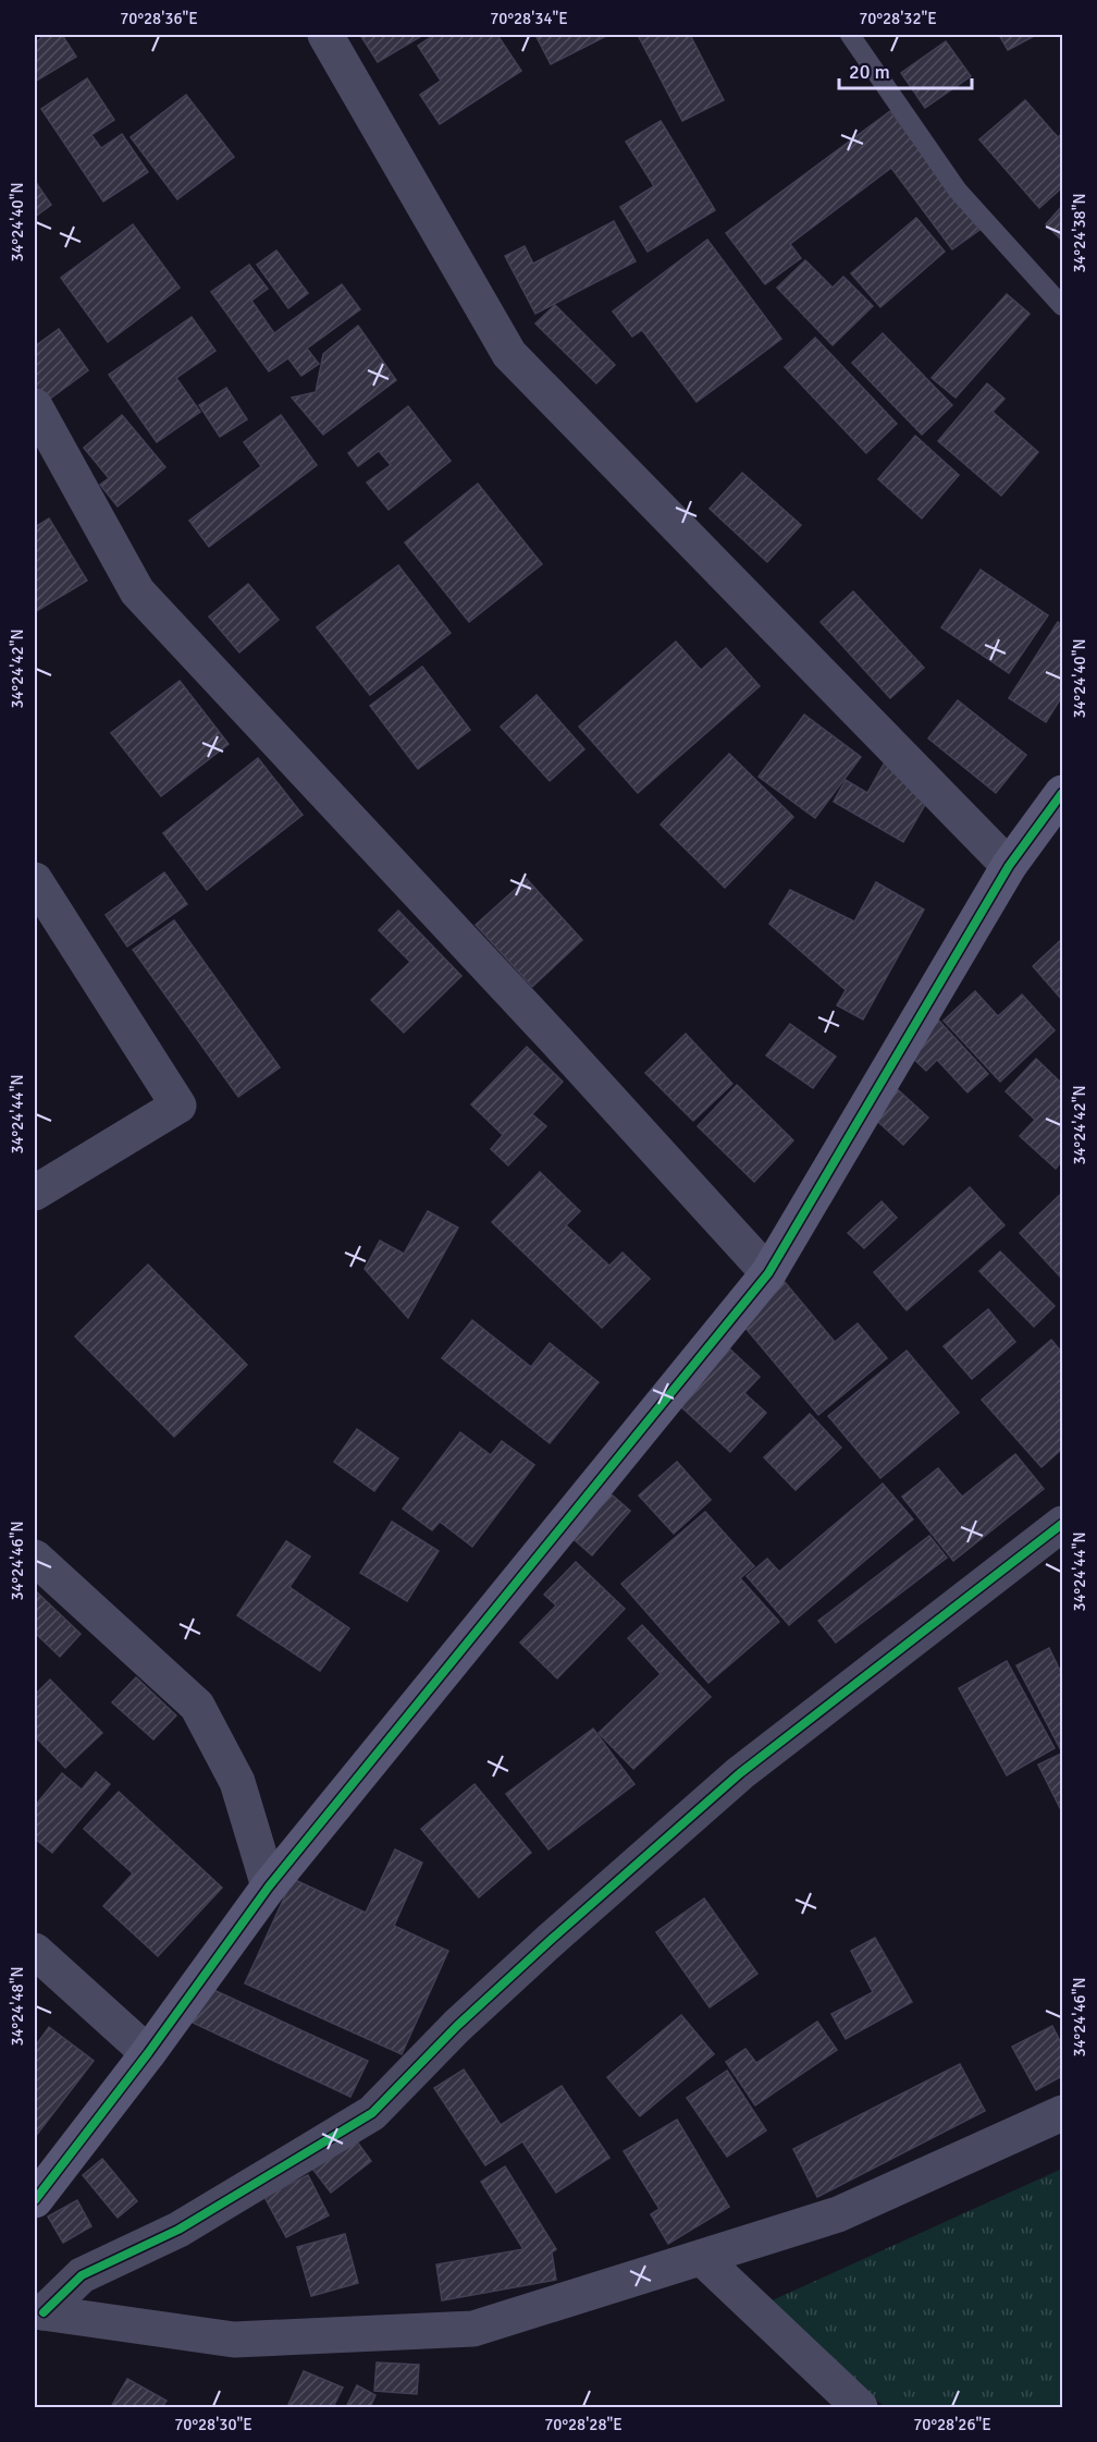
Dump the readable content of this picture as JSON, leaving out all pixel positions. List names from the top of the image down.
{
  "scale_bar": "20 m",
  "coordinates": [
    "70°28'36\"E",
    "70°28'34\"E",
    "70°28'32\"E",
    "34°24'40\"N",
    "34°24'38\"N",
    "34°24'42\"N",
    "34°24'44\"N",
    "34°24'46\"N",
    "34°24'48\"N",
    "70°28'30\"E",
    "70°28'28\"E",
    "70°28'26\"E"
  ]
}
